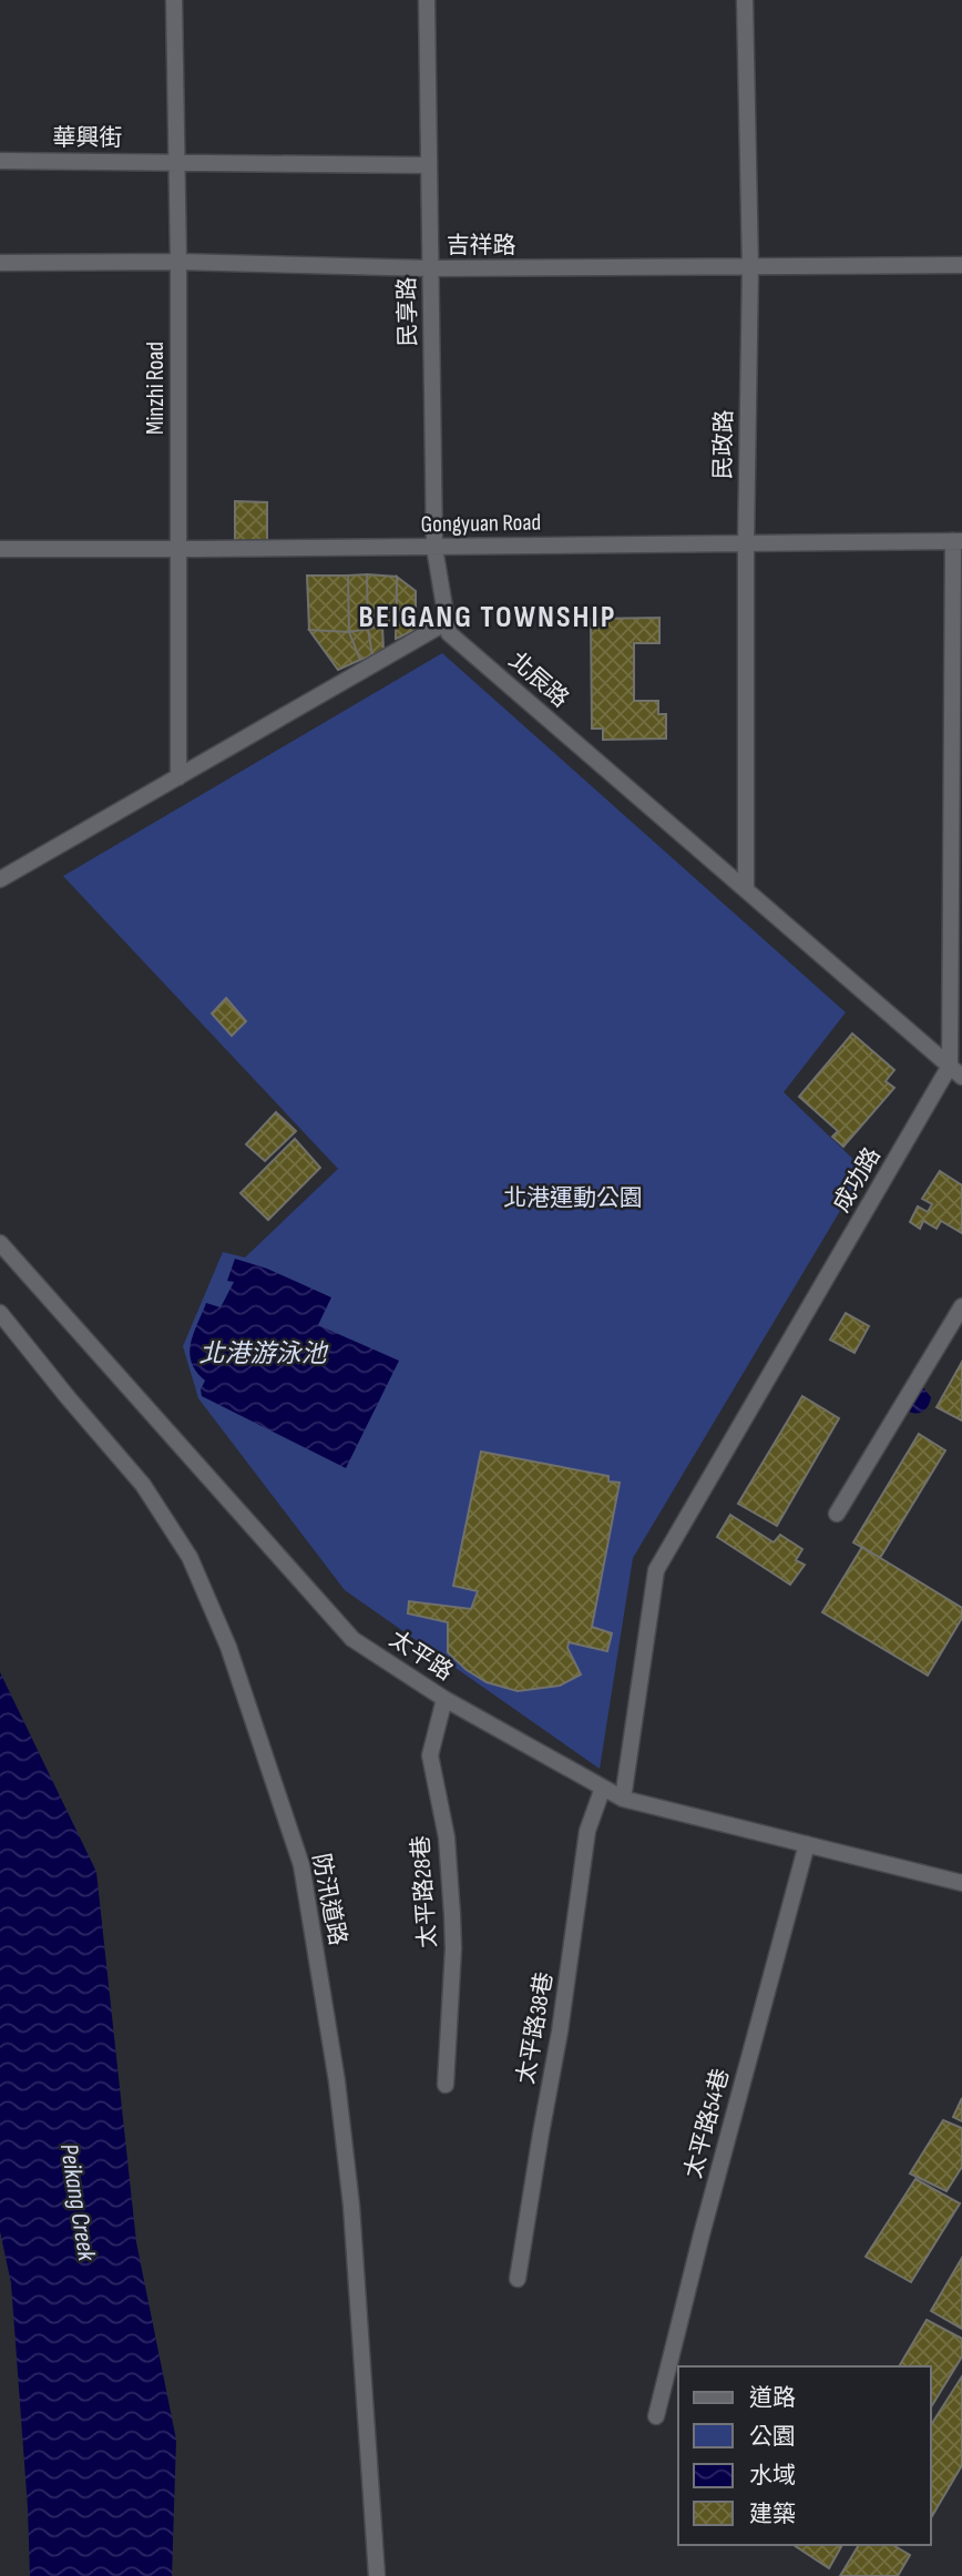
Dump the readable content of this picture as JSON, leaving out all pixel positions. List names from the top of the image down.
{
  "streets": {
    "street": [
      "華興街",
      "吉祥路",
      "民享路",
      "Minzhi Road",
      "民政路",
      "Gongyuan Road",
      "北辰路",
      "成功路",
      "太平路",
      "太平路28巷",
      "防汛道路",
      "太平路38巷",
      "太平路54巷"
    ]
  },
  "crossings": [
    ["華興街", "民享路"],
    ["華興街", "Minzhi Road"],
    ["吉祥路", "民享路"],
    ["吉祥路", "Minzhi Road"],
    ["吉祥路", "民政路"],
    ["民享路", "Gongyuan Road"],
    ["民享路", "北辰路"],
    ["Minzhi Road", "Gongyuan Road"],
    ["民政路", "Gongyuan Road"],
    ["民政路", "北辰路"],
    ["Gongyuan Road", "成功路"],
    ["北辰路", "成功路"],
    ["成功路", "太平路"],
    ["太平路", "太平路28巷"],
    ["太平路", "太平路38巷"],
    ["太平路", "太平路54巷"]
  ],
  "districts": ["BEIGANG TOWNSHIP"],
  "water": ["北港游泳池", "Peikang Creek"],
  "parks": ["北港運動公園"],
  "legend": [
    "道路",
    "公園",
    "水域",
    "建築"
  ]
}
